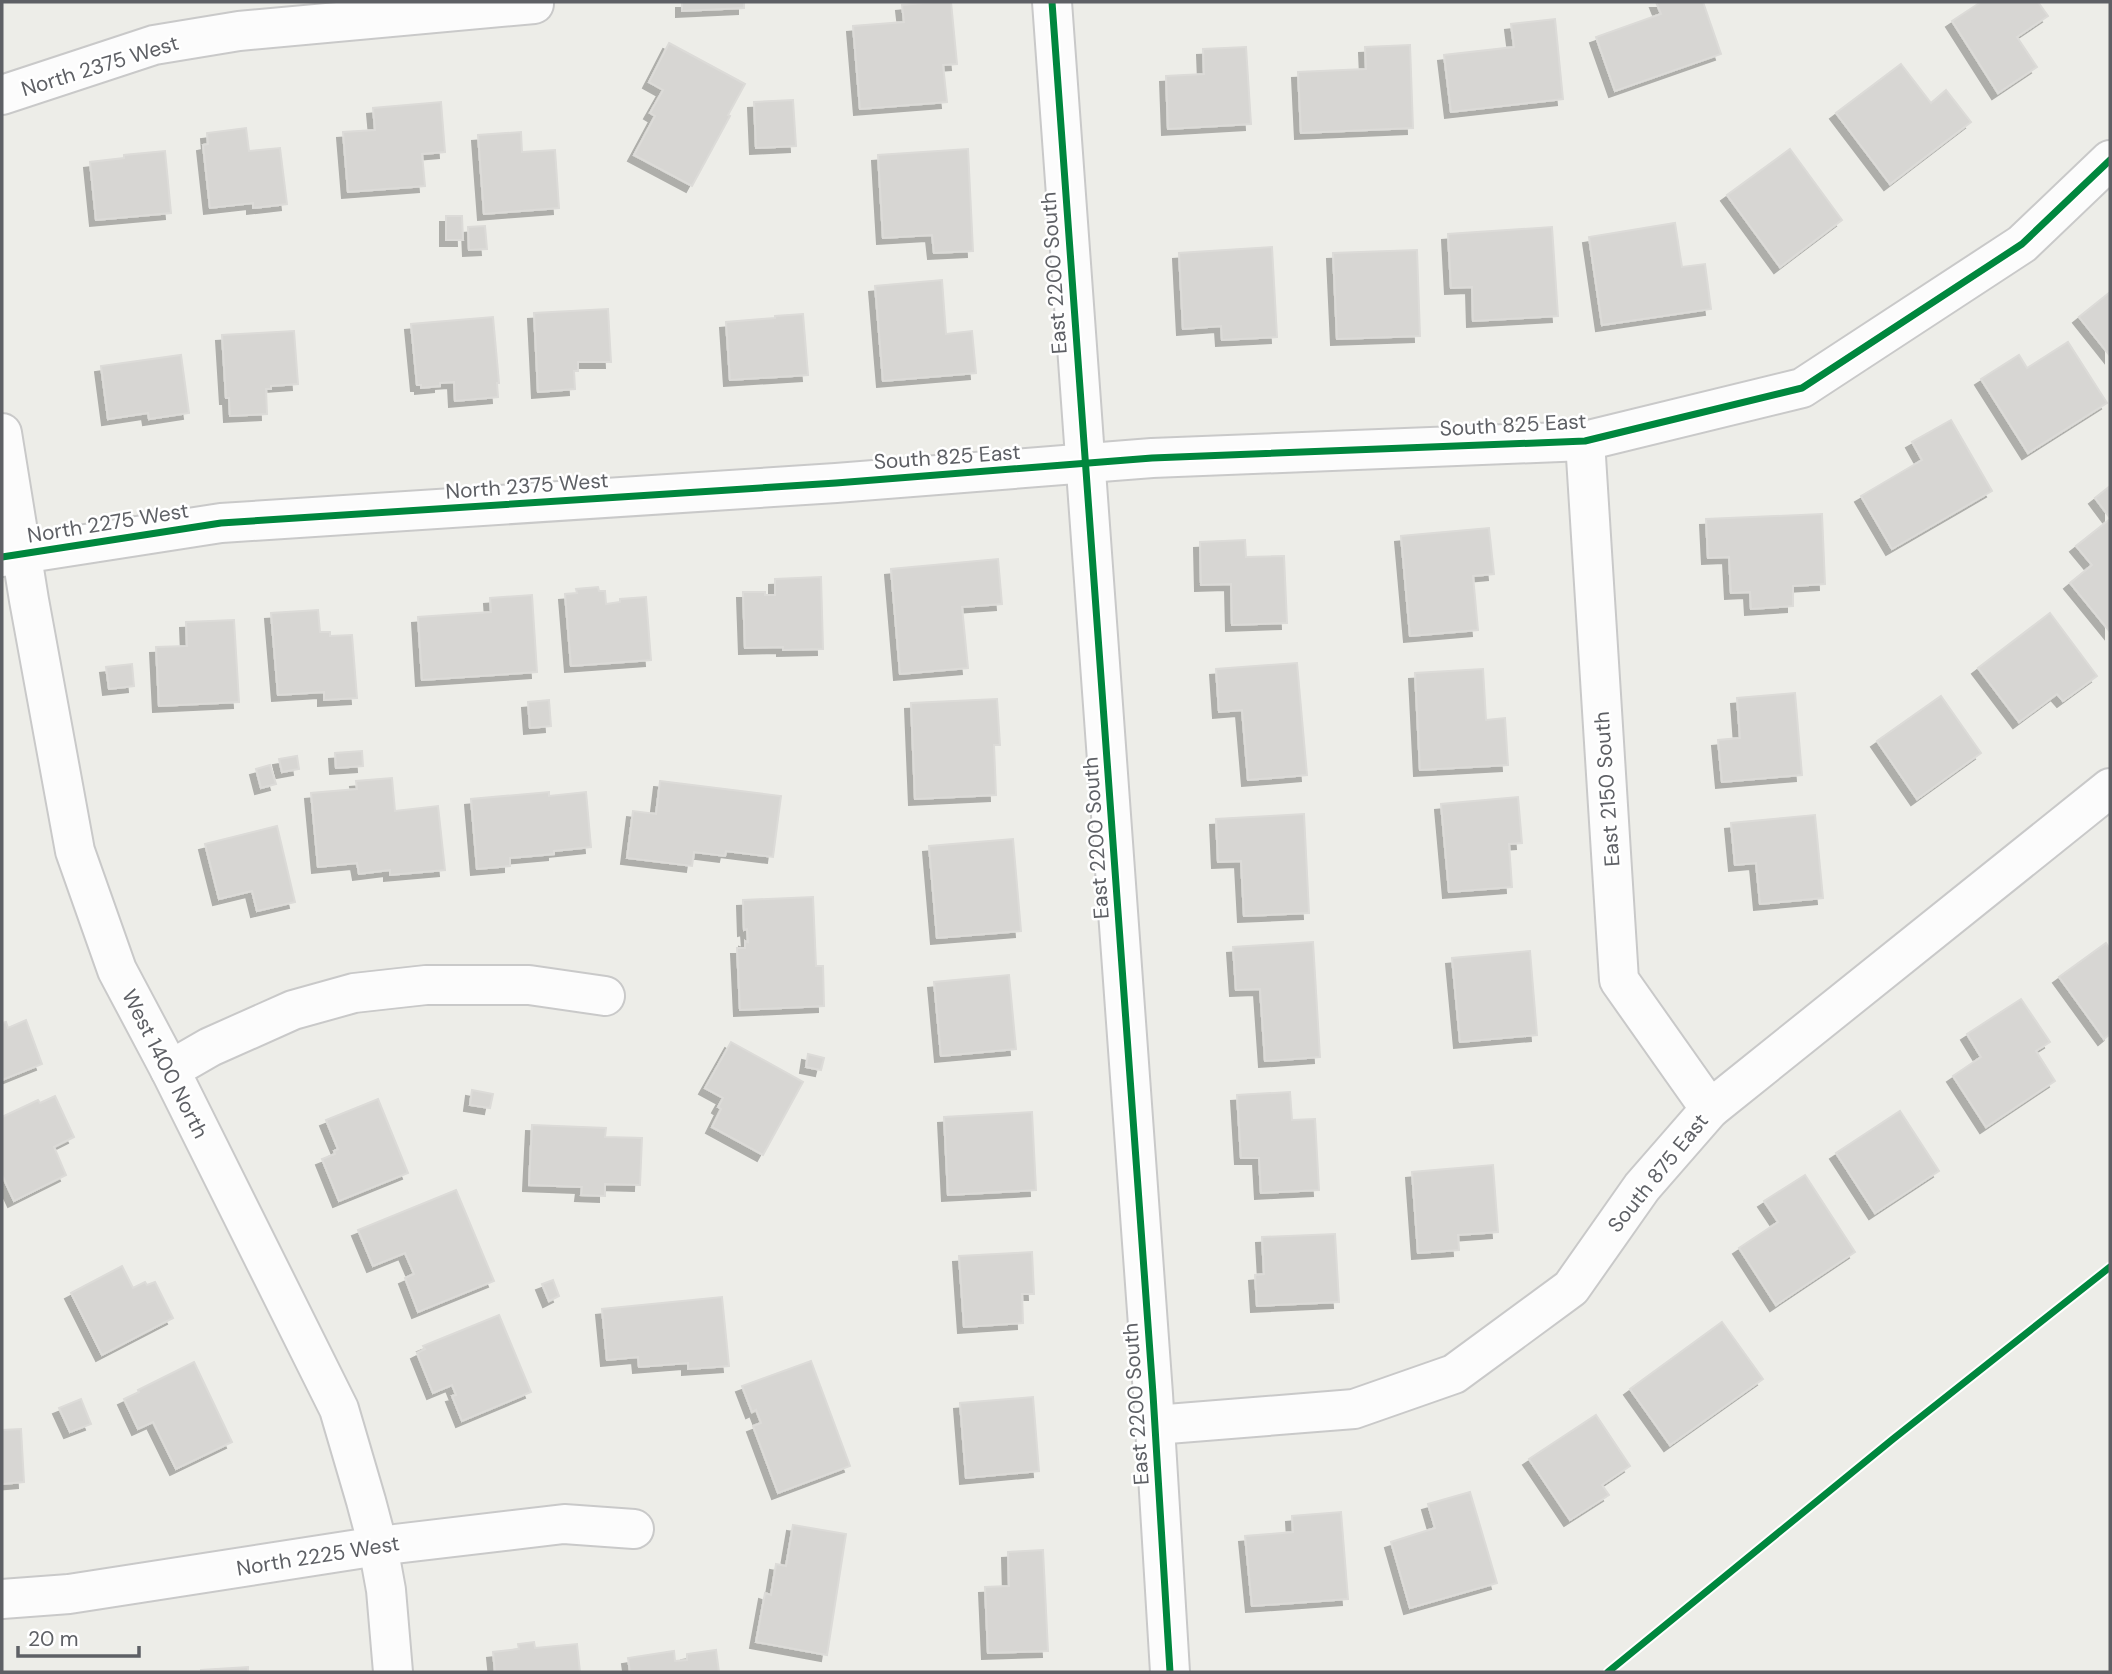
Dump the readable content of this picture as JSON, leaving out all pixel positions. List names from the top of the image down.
{
  "streets": {
    "street": [
      "North 2375 West",
      "East 2200 South",
      "South 825 East",
      "North 2275 West",
      "East 2150 South",
      "West 1400 North",
      "South 875 East",
      "North 2225 West"
    ]
  },
  "crossings": [
    ["North 2375 West", "South 825 East"],
    ["North 2375 West", "North 2275 West"],
    ["East 2200 South", "South 825 East"],
    ["East 2200 South", "South 875 East"],
    ["South 825 East", "East 2150 South"],
    ["North 2275 West", "West 1400 North"],
    ["East 2150 South", "South 875 East"],
    ["West 1400 North", "North 2225 West"]
  ],
  "scale_bar": "20 m"
}
